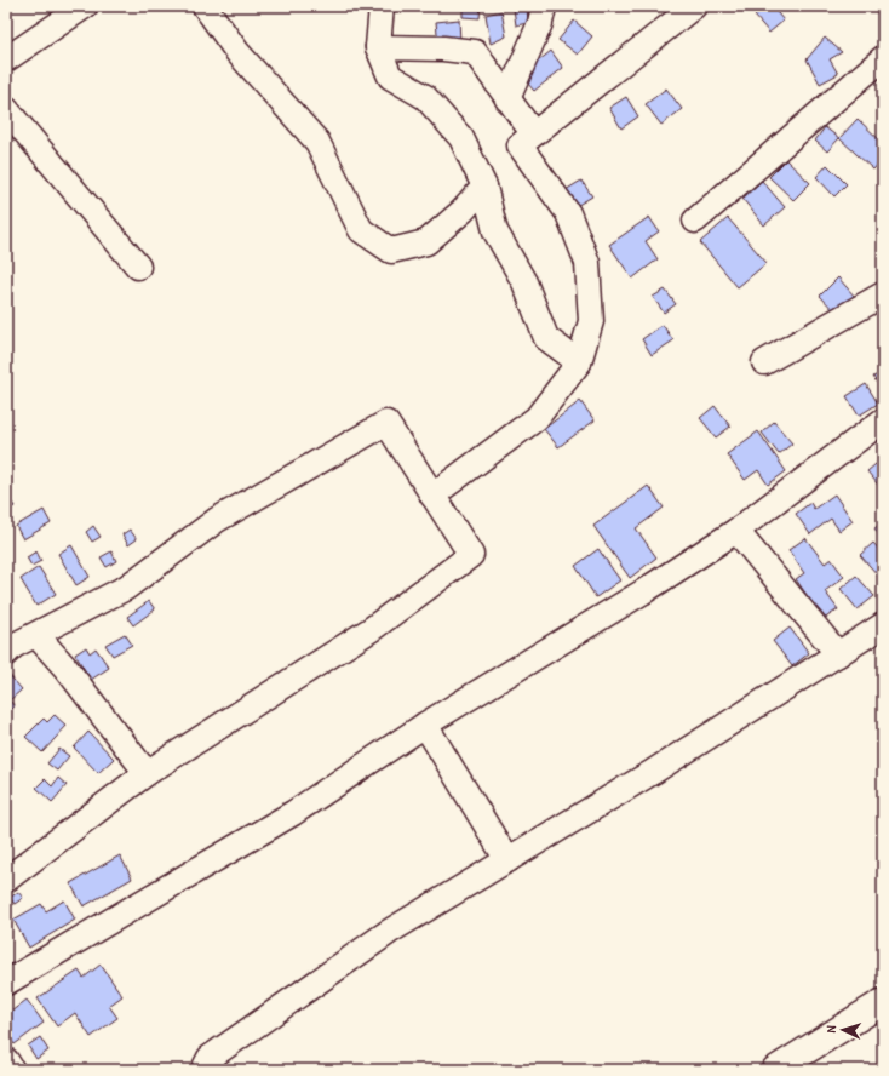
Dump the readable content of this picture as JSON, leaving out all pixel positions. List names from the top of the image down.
{
  "north": "left"
}
